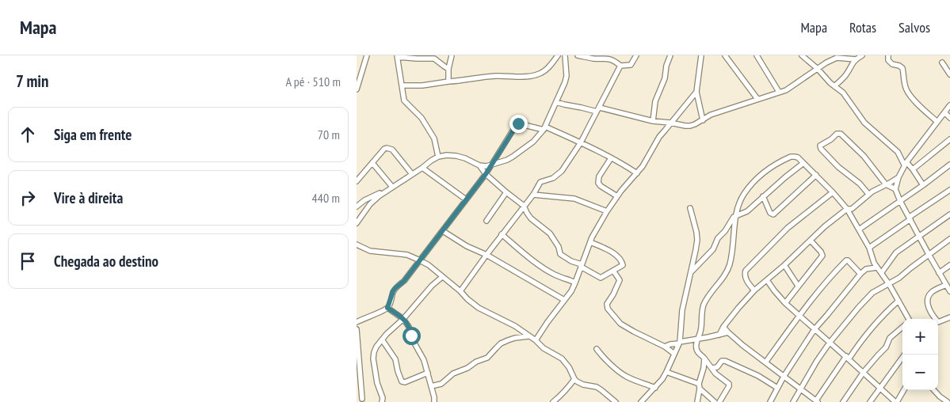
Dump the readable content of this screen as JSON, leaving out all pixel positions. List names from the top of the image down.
{
  "page": {
    "header": "Mapa",
    "nav": ["Mapa", "Rotas", "Salvos"],
    "heading": ["7 min", "A pé · 510 m"],
    "list": [
      ["Siga em frente", "70 m"],
      ["Vire à direita", "440 m"],
      "Chegada ao destino"
    ],
    "map_buttons": ["+", "−"]
  }
}
